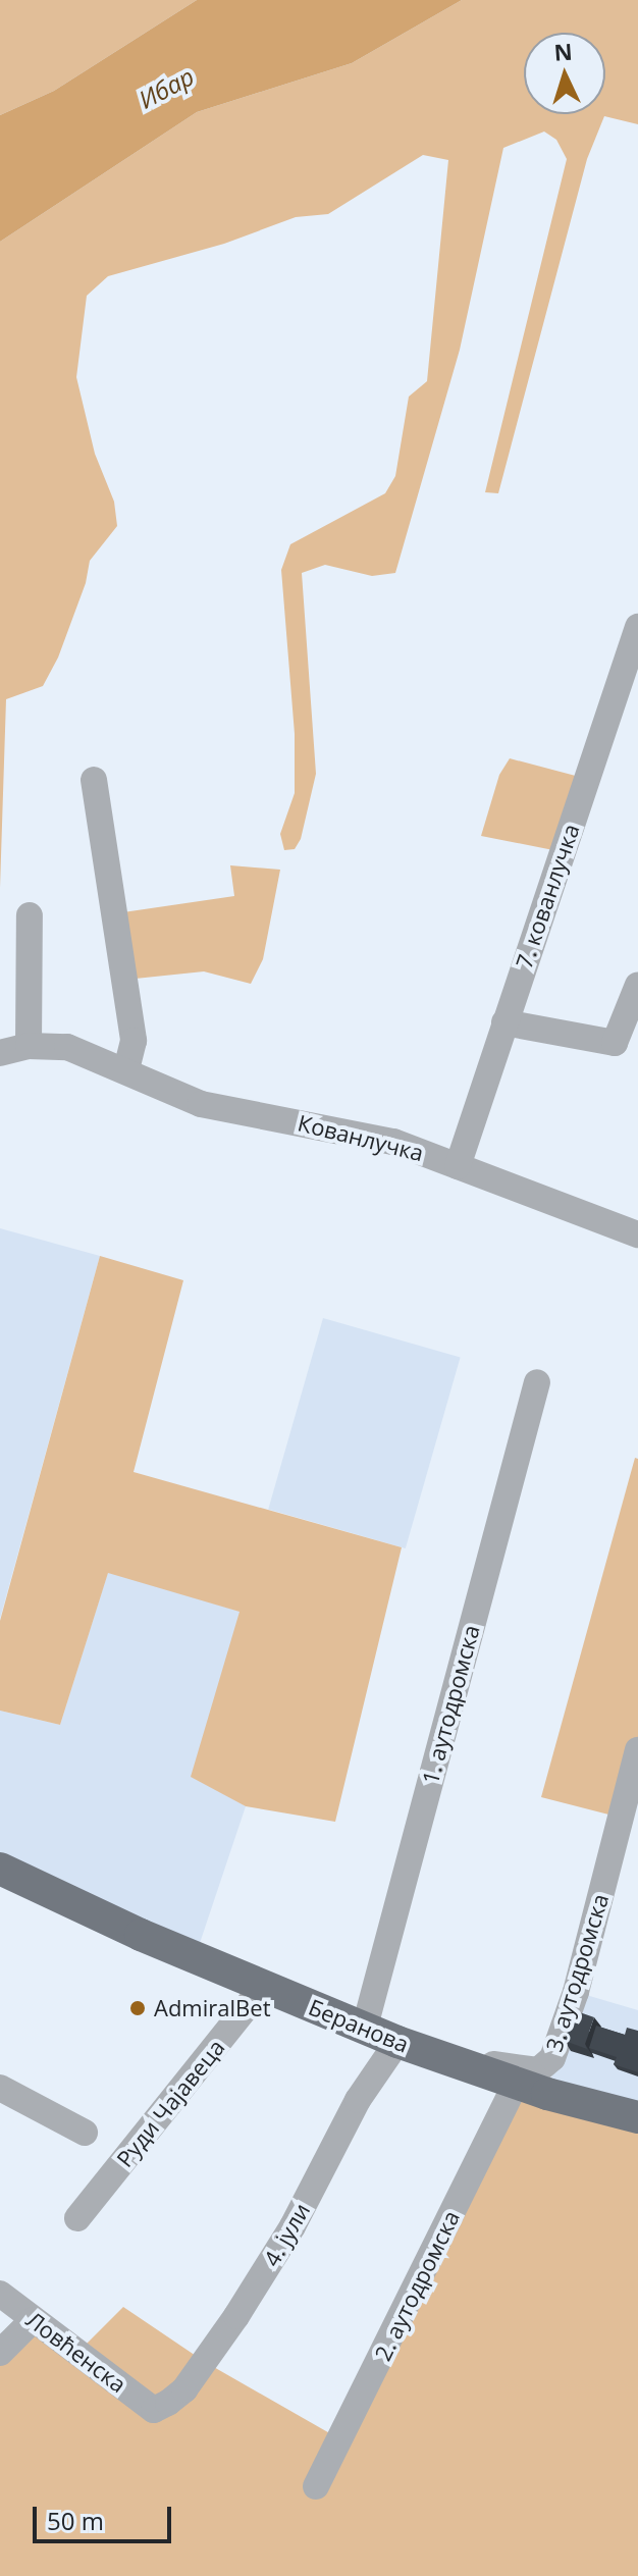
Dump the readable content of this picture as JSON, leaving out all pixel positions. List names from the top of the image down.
{
  "streets": {
    "main road": ["Беранова"],
    "street": [
      "7. кованлучка",
      "Кованлучка",
      "1. аутодромска",
      "3. аутодромска",
      "Руди Чајавеца",
      "4. јули",
      "2. аутодромска",
      "Ловћенска"
    ]
  },
  "crossings": [
    ["7. кованлучка", "Кованлучка"],
    ["1. аутодромска", "Беранова"],
    ["3. аутодромска", "Беранова"],
    ["3. аутодромска", "4. јули"],
    ["Беранова", "Руди Чајавеца"],
    ["Беранова", "4. јули"],
    ["Беранова", "2. аутодромска"],
    ["4. јули", "Ловћенска"]
  ],
  "water": ["Ибар"],
  "places": ["AdmiralBet"],
  "scale_bar": "50 m",
  "north": "top"
}
